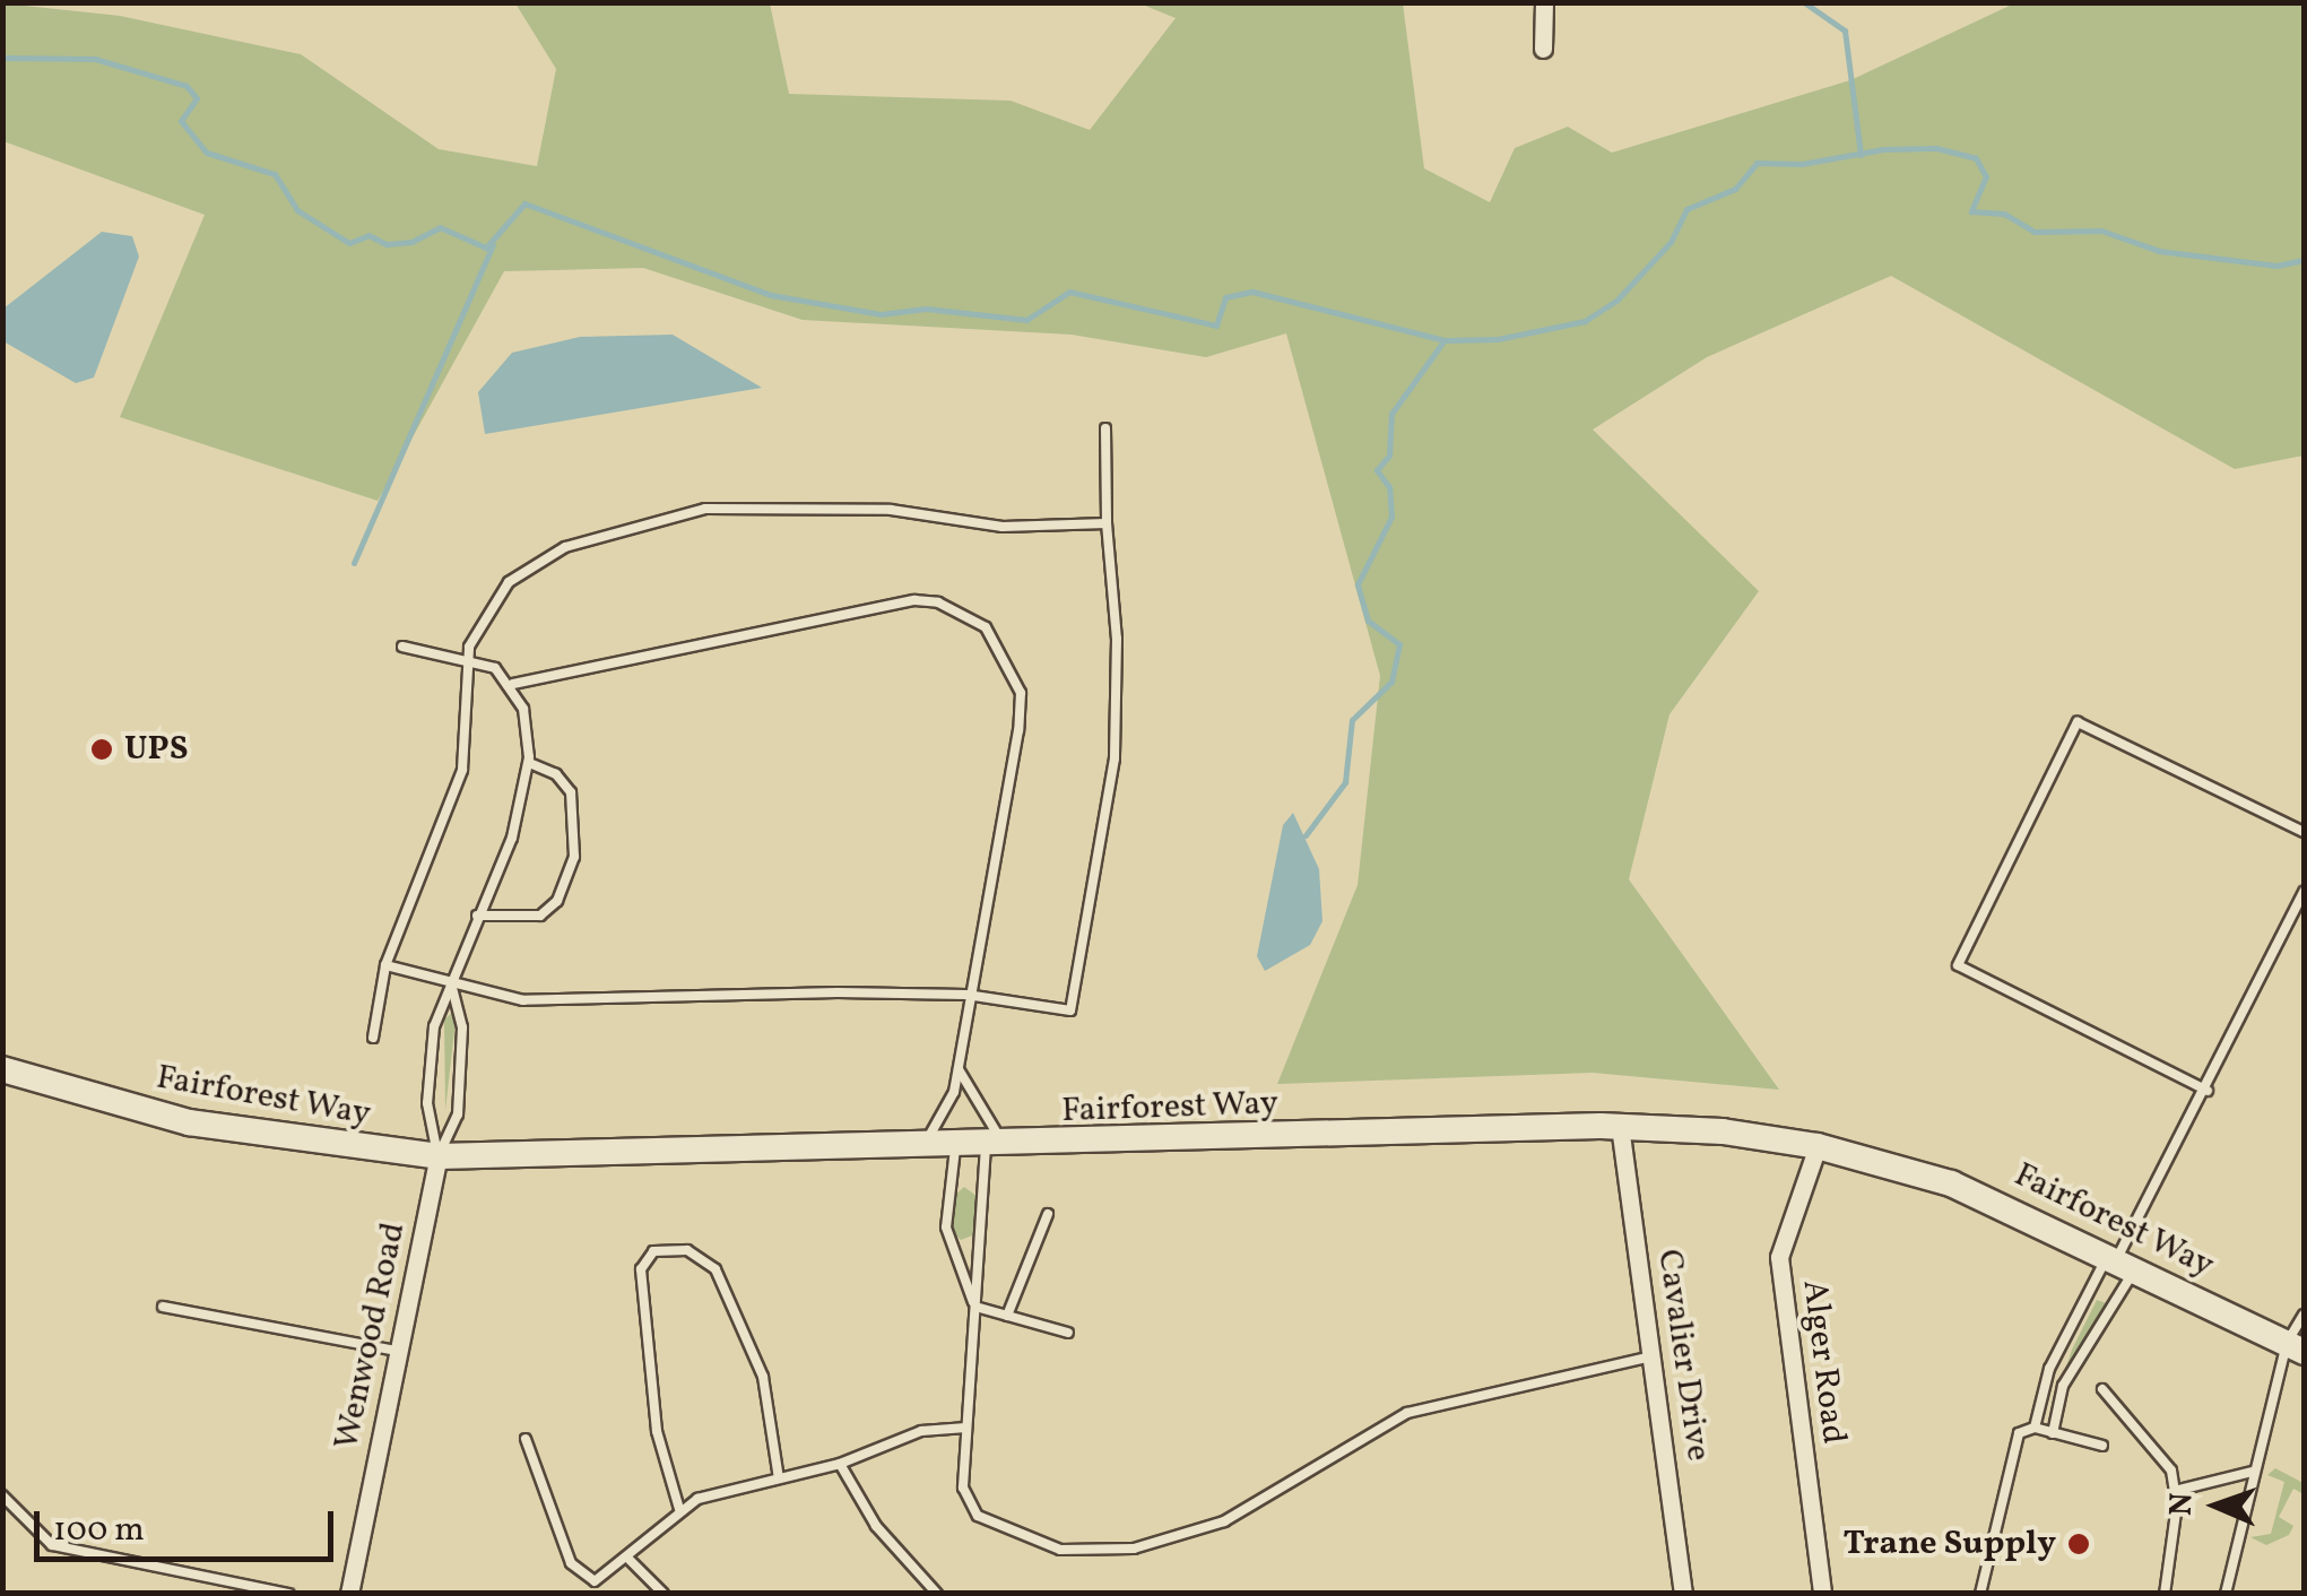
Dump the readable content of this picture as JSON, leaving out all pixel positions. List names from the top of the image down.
{
  "streets": {
    "main road": ["Fairforest Way"],
    "street": ["Wenwood Road", "Cavalier Drive", "Alger Road"]
  },
  "crossings": [
    ["Fairforest Way", "Wenwood Road"],
    ["Fairforest Way", "Cavalier Drive"],
    ["Fairforest Way", "Alger Road"]
  ],
  "places": ["UPS", "Trane Supply"],
  "scale_bar": "100 m",
  "north": "left"
}
